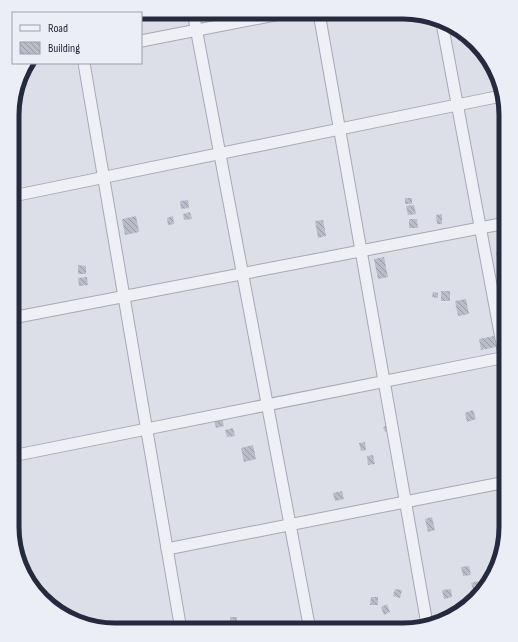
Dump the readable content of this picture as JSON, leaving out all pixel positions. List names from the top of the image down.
{
  "legend": ["Road", "Building"]
}
